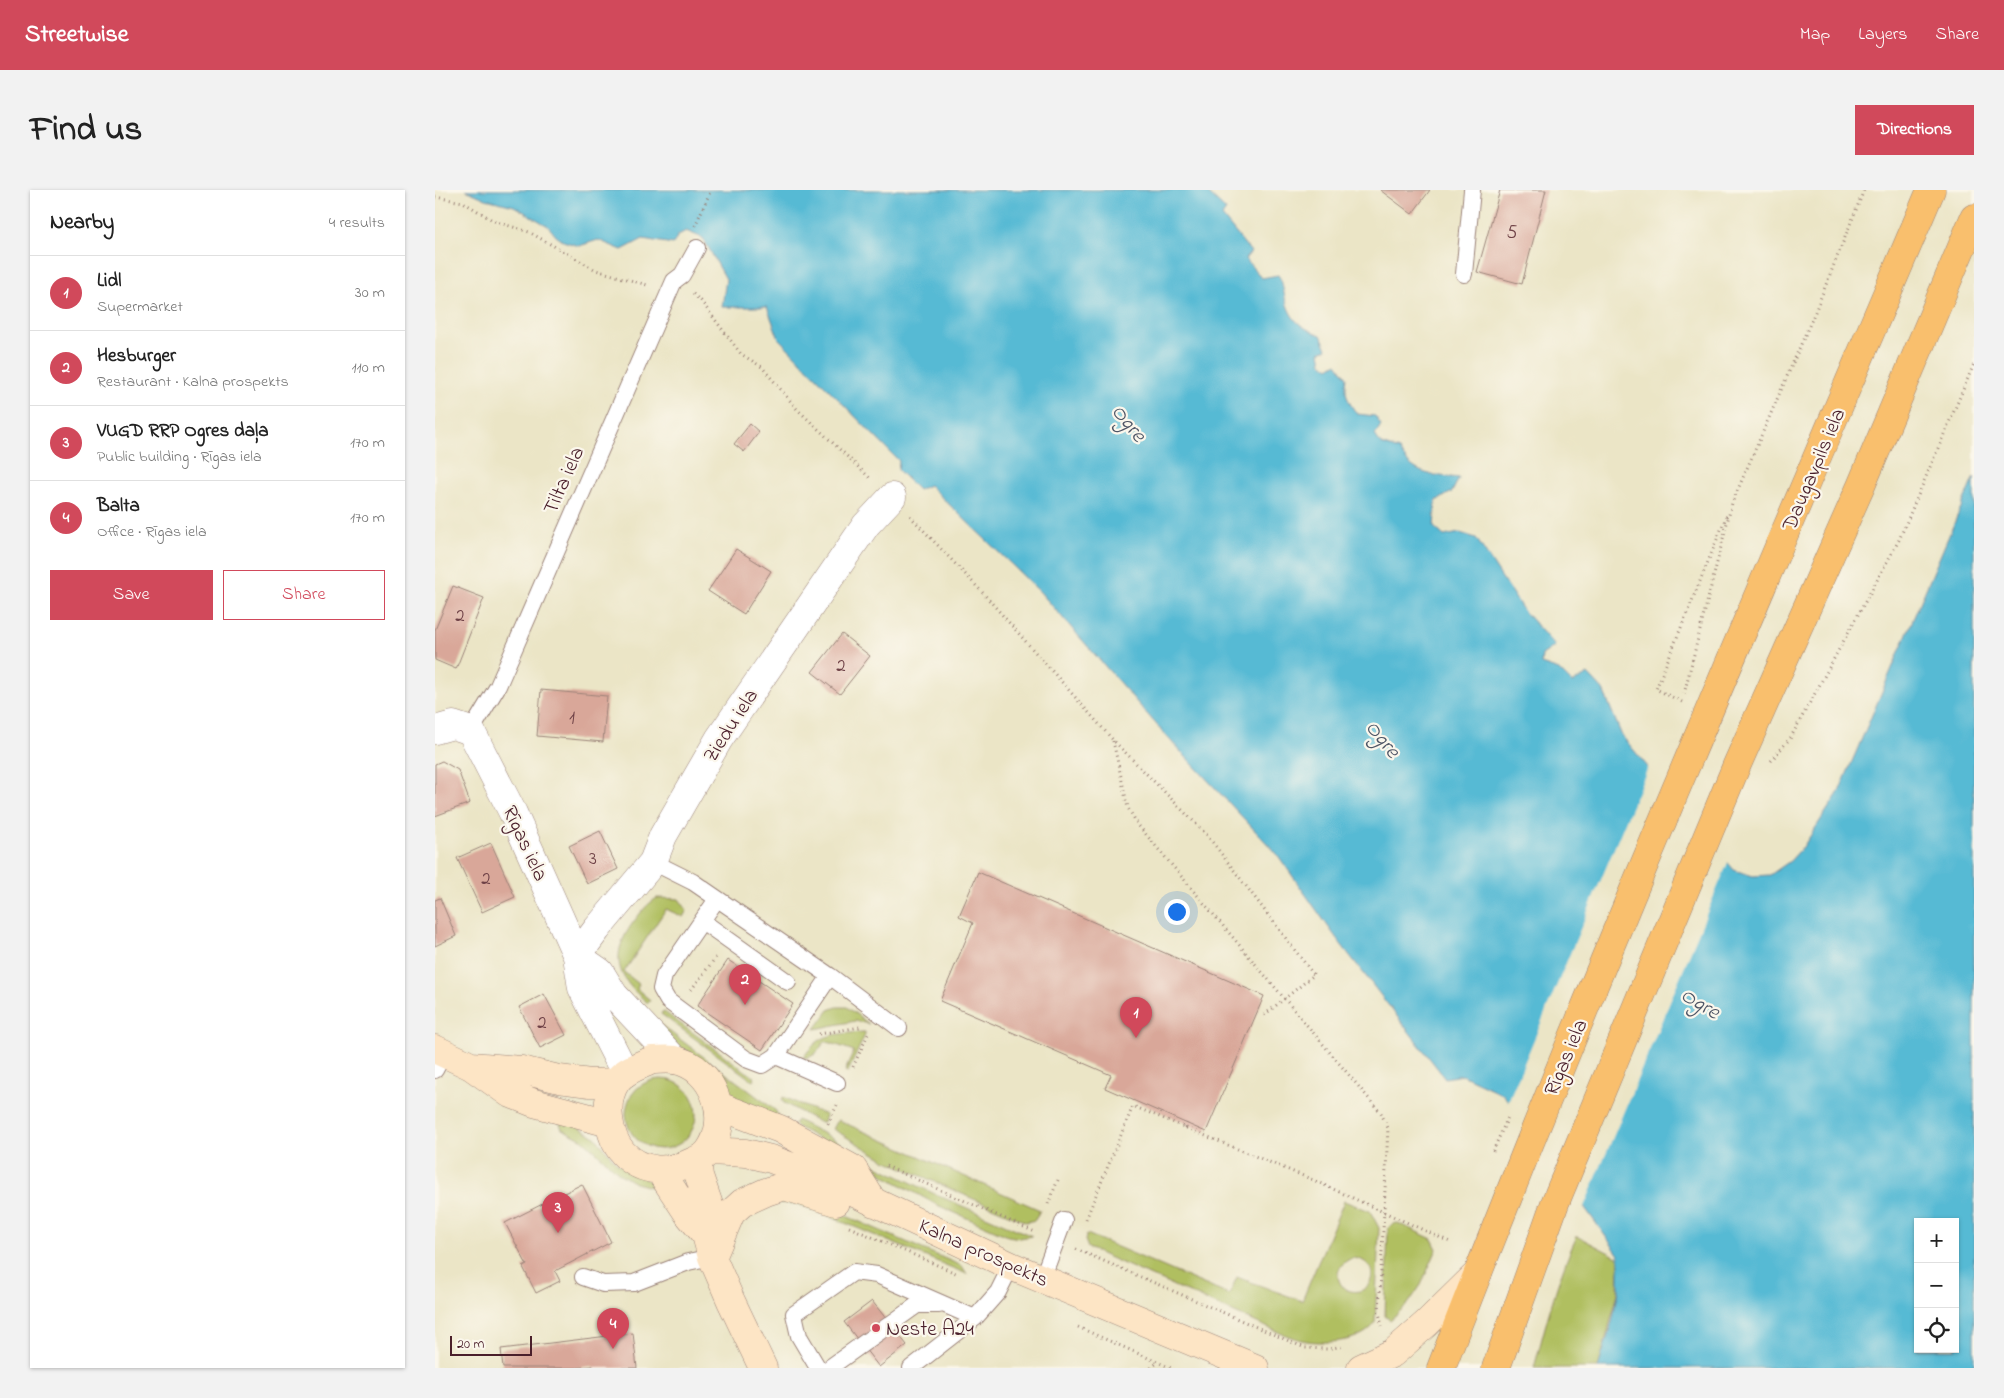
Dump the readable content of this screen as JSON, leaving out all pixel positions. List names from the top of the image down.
{
  "streets": {
    "highway": ["Daugavpils iela", "Rīgas iela"],
    "main road": ["Kalna prospekts"],
    "street": ["Ziedu iela"],
    "lane": ["Tilta iela"]
  },
  "crossings": [
    ["Daugavpils iela", "Rīgas iela"],
    ["Tilta iela", "Rīgas iela"],
    ["Ziedu iela", "Rīgas iela"],
    ["Rīgas iela", "Kalna prospekts"]
  ],
  "water": ["Ogre"],
  "places": ["Neste A24"],
  "house_numbers": [
    "5",
    "2",
    "2",
    "1",
    "3",
    "2",
    "2"
  ],
  "scale_bar": "20 m",
  "page": {
    "header": "Streetwise",
    "nav": ["Map", "Layers", "Share"],
    "title": "Find us",
    "buttons": [
      "Directions",
      ["Save", "Share"]
    ],
    "heading": ["Nearby", "4 results"],
    "list": [
      {
        "mark": "1",
        "name": "Lidl",
        "note": "Supermarket",
        "value": "30 m"
      },
      {
        "mark": "2",
        "name": "Hesburger",
        "note": "Restaurant · Kalna prospekts",
        "value": "110 m"
      },
      {
        "mark": "3",
        "name": "VUGD RRP Ogres daļa",
        "note": "Public building · Rīgas iela",
        "value": "170 m"
      },
      {
        "mark": "4",
        "name": "Balta",
        "note": "Office · Rīgas iela",
        "value": "170 m"
      }
    ],
    "pins": [
      "2",
      "1",
      "3",
      "4"
    ],
    "map_buttons": ["+", "−"],
    "scale": "20 m"
  }
}
